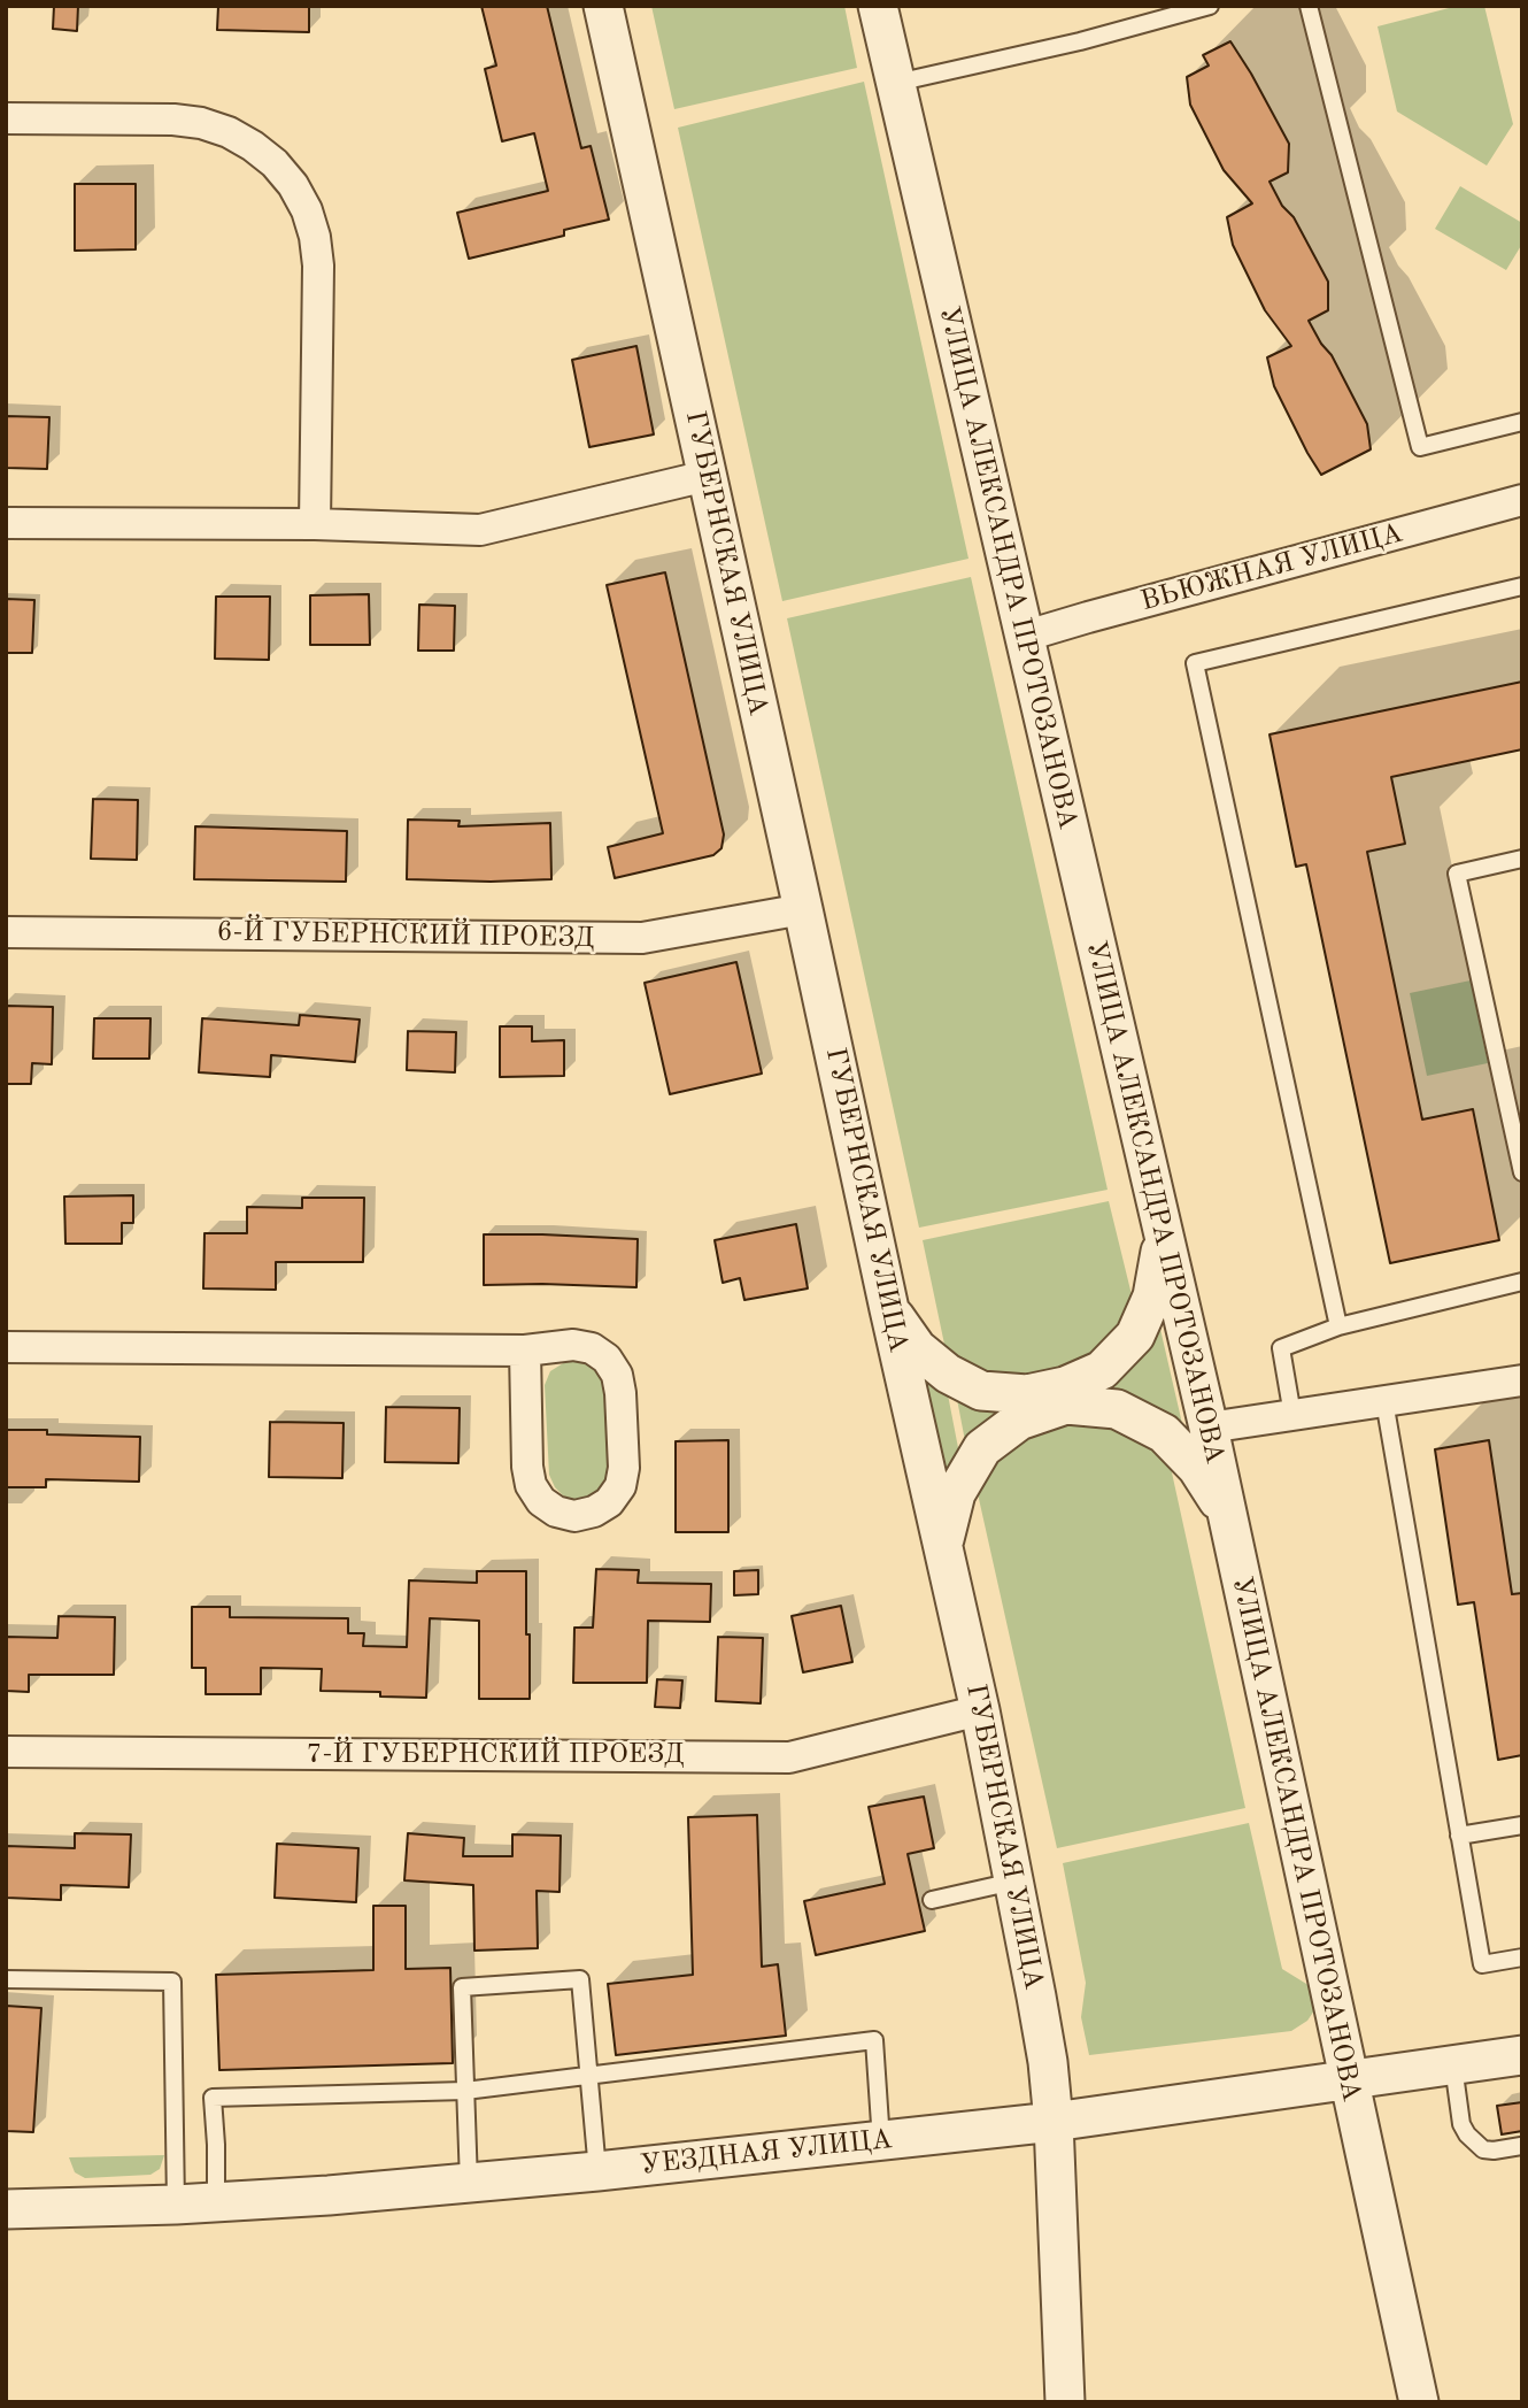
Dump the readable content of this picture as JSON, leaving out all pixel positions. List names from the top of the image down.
{
  "streets": {
    "street": [
      "ГУБЕРНСКАЯ УЛИЦА",
      "УЛИЦА АЛЕКСАНДРА ПРОТОЗАНОВА",
      "ВЬЮЖНАЯ УЛИЦА",
      "6-Й ГУБЕРНСКИЙ ПРОЕЗД",
      "7-Й ГУБЕРНСКИЙ ПРОЕЗД",
      "УЕЗДНАЯ УЛИЦА"
    ]
  },
  "crossings": [
    ["ГУБЕРНСКАЯ УЛИЦА", "6-Й ГУБЕРНСКИЙ ПРОЕЗД"],
    ["ГУБЕРНСКАЯ УЛИЦА", "7-Й ГУБЕРНСКИЙ ПРОЕЗД"],
    ["ГУБЕРНСКАЯ УЛИЦА", "УЕЗДНАЯ УЛИЦА"],
    ["УЛИЦА АЛЕКСАНДРА ПРОТОЗАНОВА", "ВЬЮЖНАЯ УЛИЦА"],
    ["УЛИЦА АЛЕКСАНДРА ПРОТОЗАНОВА", "УЕЗДНАЯ УЛИЦА"]
  ]
}
